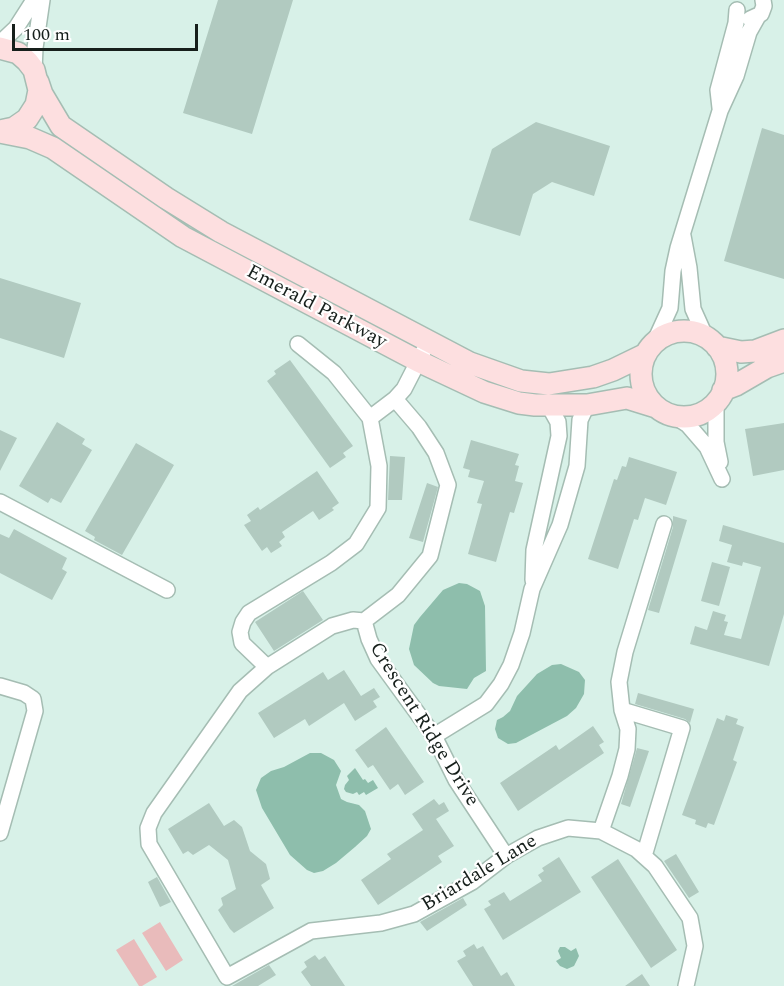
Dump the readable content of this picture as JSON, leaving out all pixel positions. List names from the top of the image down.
{
  "streets": {
    "main road": ["Emerald Parkway"],
    "street": ["Crescent Ridge Drive", "Briardale Lane"]
  },
  "crossings": [
    ["Crescent Ridge Drive", "Briardale Lane"]
  ],
  "scale_bar": "100 m"
}
